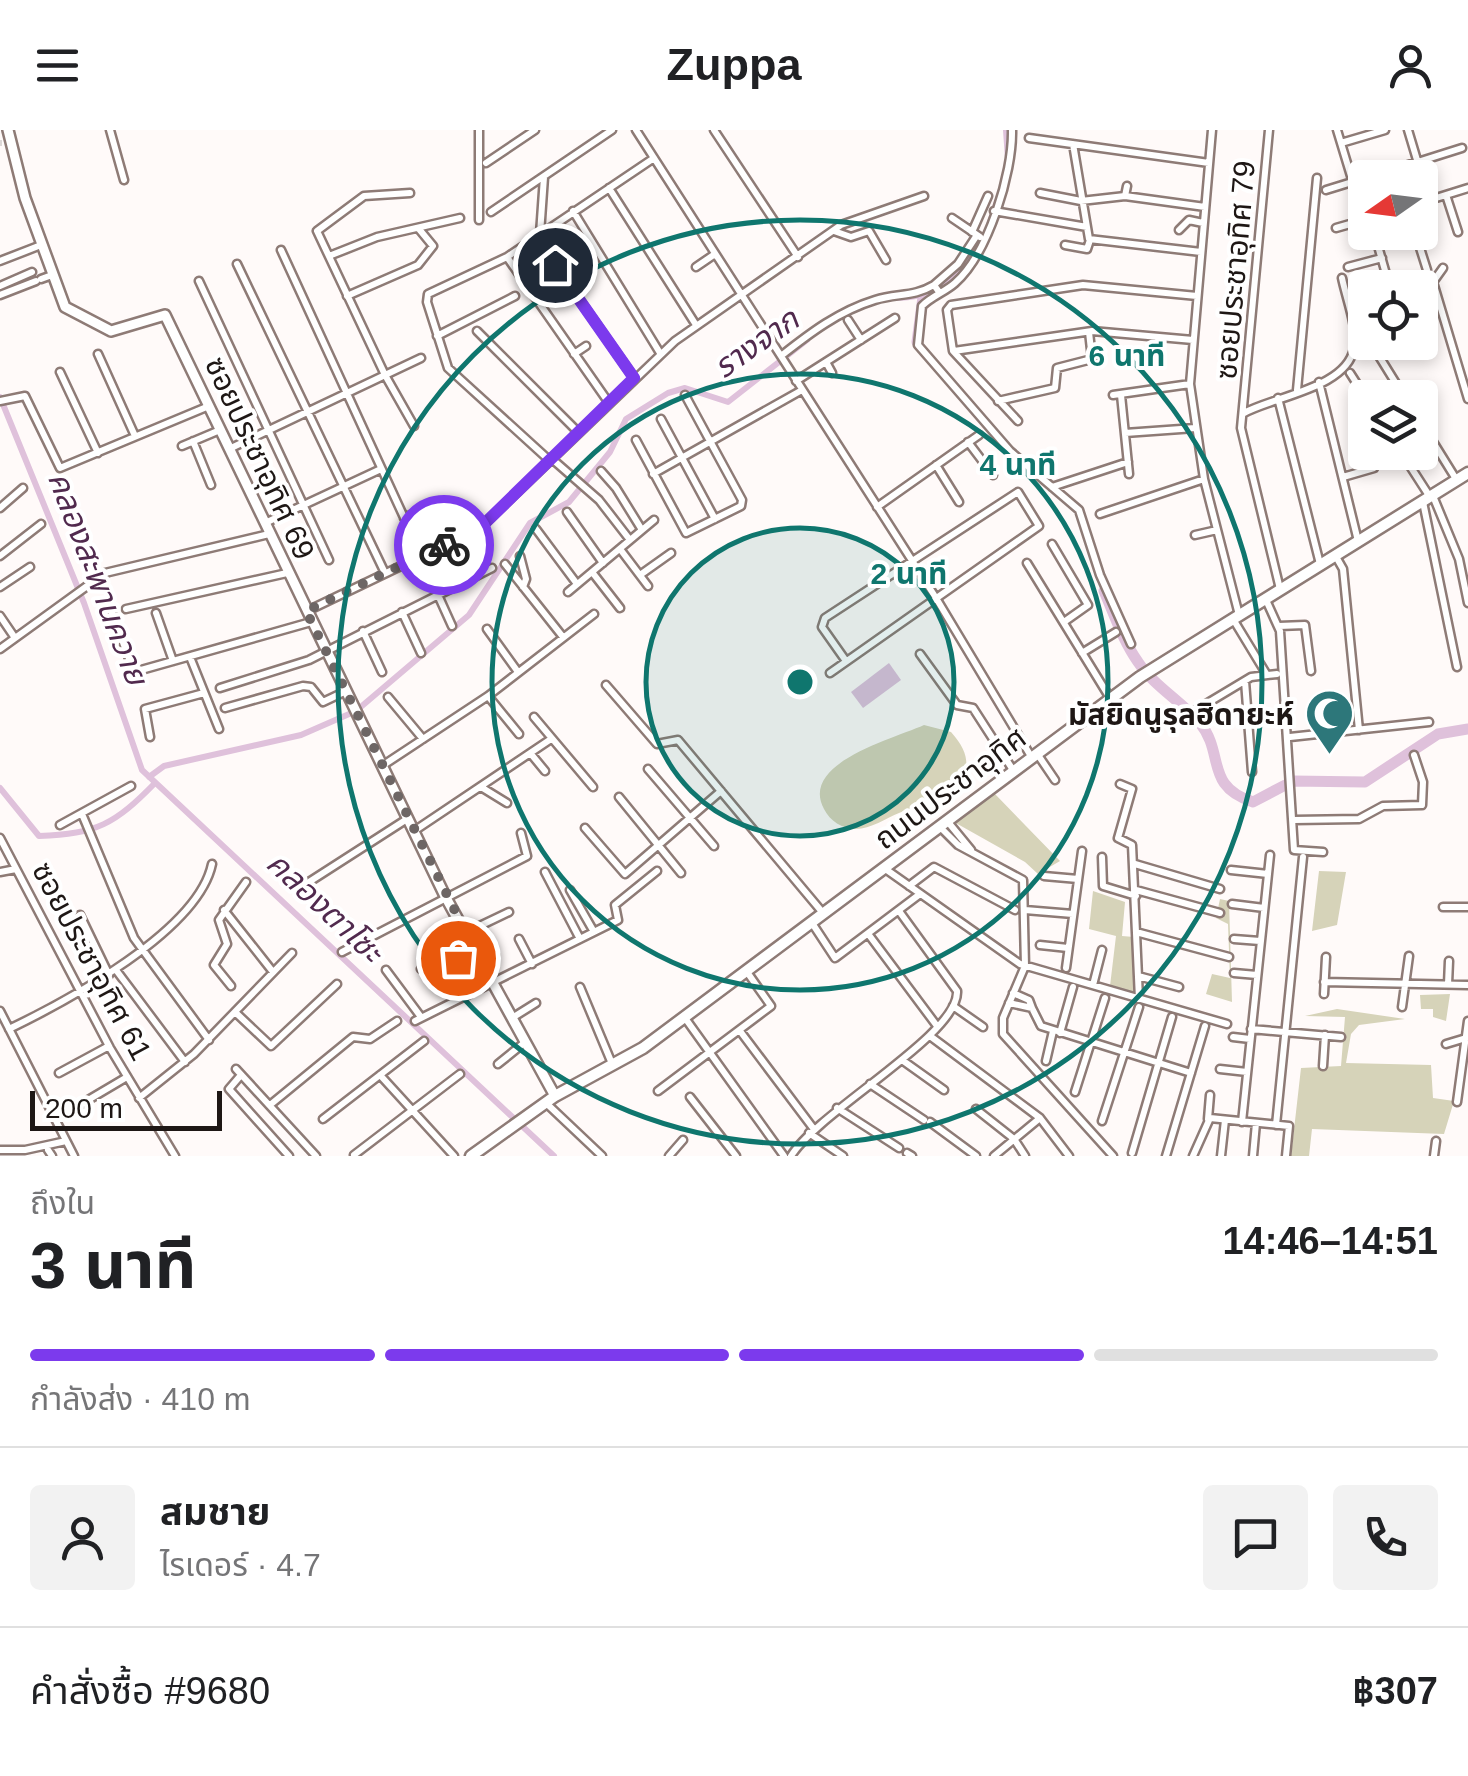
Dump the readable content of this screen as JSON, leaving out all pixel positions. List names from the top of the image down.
{
  "streets": {
    "main road": ["ถนนประชาอุทิศ"],
    "street": ["ซอยประชาอุทิศ 79", "ซอยประชาอุทิศ 69", "ซอยประชาอุทิศ 61"]
  },
  "crossings": [
    ["ซอยประชาอุทิศ 79", "ถนนประชาอุทิศ"],
    ["ซอยประชาอุทิศ 69", "ถนนประชาอุทิศ"]
  ],
  "water": ["รางจาก", "คลองสะพานควาย", "คลองตาโซะ"],
  "places": {
    "mosque": ["มัสยิดนูรุลฮิดายะห์"]
  },
  "scale_bar": "200 m",
  "north": "left",
  "page": {
    "header": "Zuppa",
    "scale": "200 m",
    "heading": ["3 นาที", "ถึงใน", "14:46–14:51"],
    "panel": [
      "สมชาย",
      "ไรเดอร์ · 4.7",
      "คำสั่งซื้อ #9680",
      "฿307"
    ],
    "bar": "กำลังส่ง · 410 m"
  },
  "rings": ["6 นาที", "4 นาที", "2 นาที"]
}
